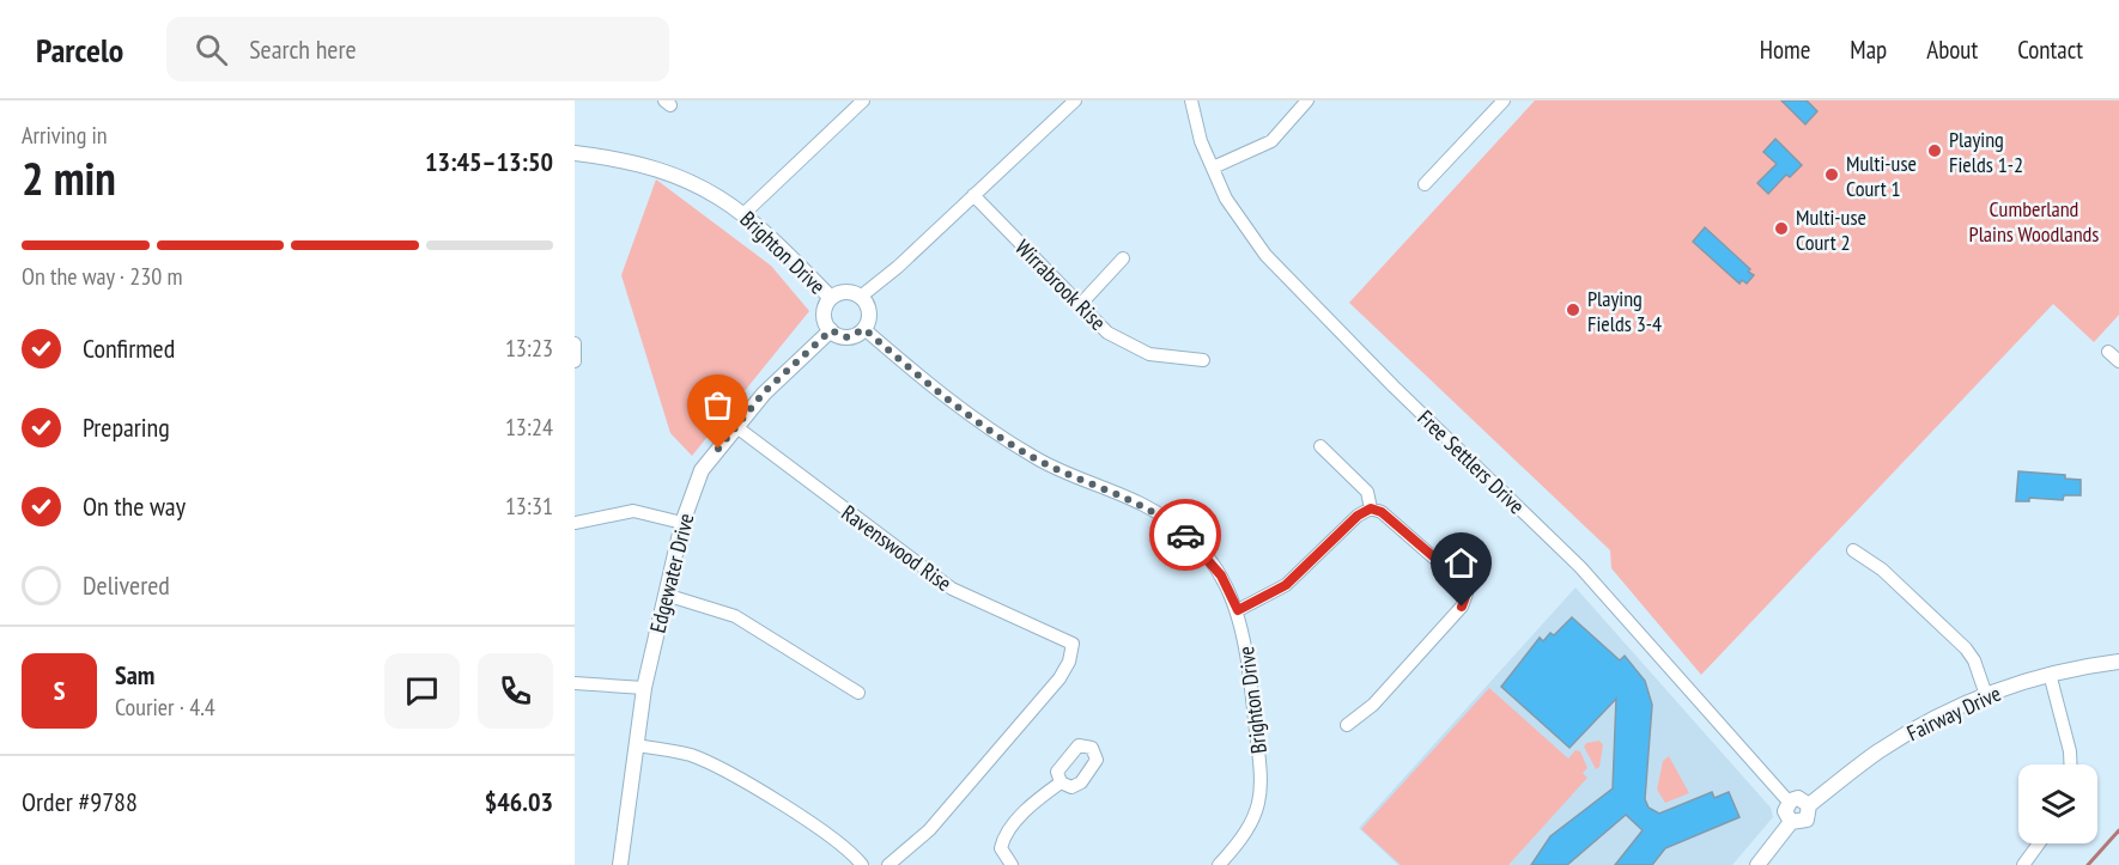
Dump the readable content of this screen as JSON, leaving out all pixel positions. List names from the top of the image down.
{
  "streets": {
    "street": [
      "Brighton Drive",
      "Wirrabrook Rise",
      "Free Settlers Drive",
      "Ravenswood Rise",
      "Edgewater Drive",
      "Fairway Drive"
    ]
  },
  "crossings": [
    ["Brighton Drive", "Edgewater Drive"],
    ["Free Settlers Drive", "Fairway Drive"],
    ["Ravenswood Rise", "Edgewater Drive"]
  ],
  "parks": ["Cumberland Plains Woodlands"],
  "places": [
    "Playing Fields 1-2",
    "Multi-use Court 1",
    "Multi-use Court 2",
    "Playing Fields 3-4"
  ],
  "page": {
    "header": "Parcelo",
    "search": "Search here",
    "nav": [
      "Home",
      "Map",
      "About",
      "Contact"
    ],
    "heading": ["2 min", "Arriving in", "13:45–13:50"],
    "panel": [
      "Sam",
      "Courier · 4.4",
      "Order #9788",
      "$46.03"
    ],
    "bar": "On the way · 230 m",
    "list": [
      ["Confirmed", "13:23"],
      ["Preparing", "13:24"],
      ["On the way", "13:31"],
      "Delivered"
    ],
    "round": "S"
  }
}
